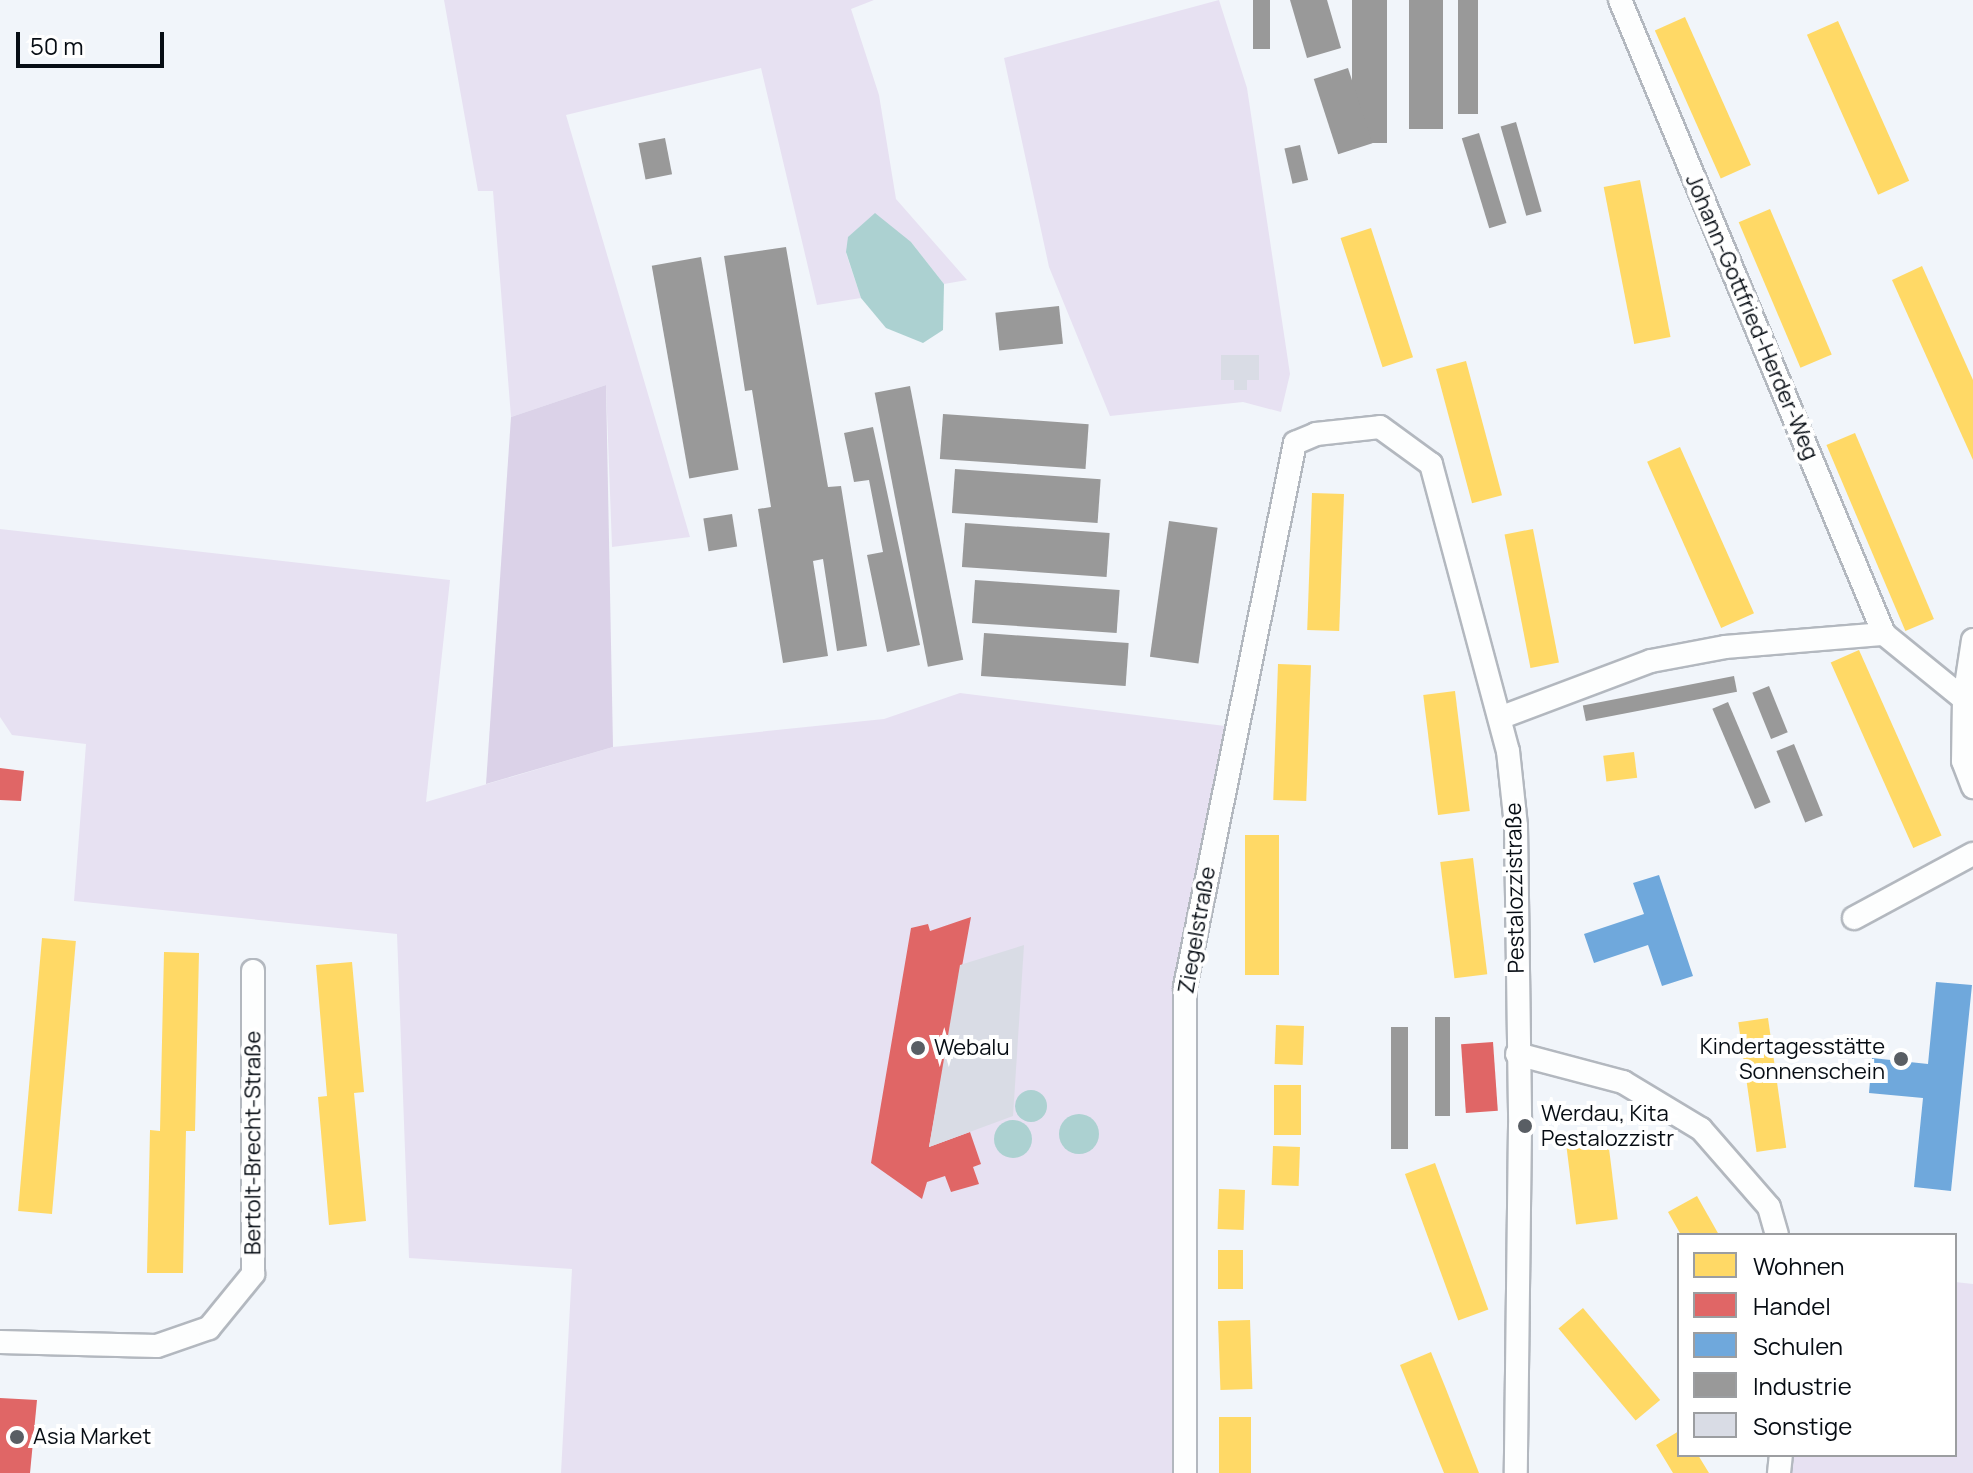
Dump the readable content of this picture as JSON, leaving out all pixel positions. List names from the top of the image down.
{
  "streets": {
    "street": [
      "Johann-Gottfried-Herder-Weg",
      "Pestalozzistraße",
      "Ziegelstraße",
      "Bertolt-Brecht-Straße"
    ]
  },
  "crossings": [
    ["Pestalozzistraße", "Ziegelstraße"]
  ],
  "places": [
    "Webalu",
    "Kindertagesstätte Sonnenschein",
    "Werdau, Kita Pestalozzistr",
    "Asia Market"
  ],
  "legend": [
    "Wohnen",
    "Handel",
    "Schulen",
    "Industrie",
    "Sonstige"
  ],
  "scale_bar": "50 m"
}
